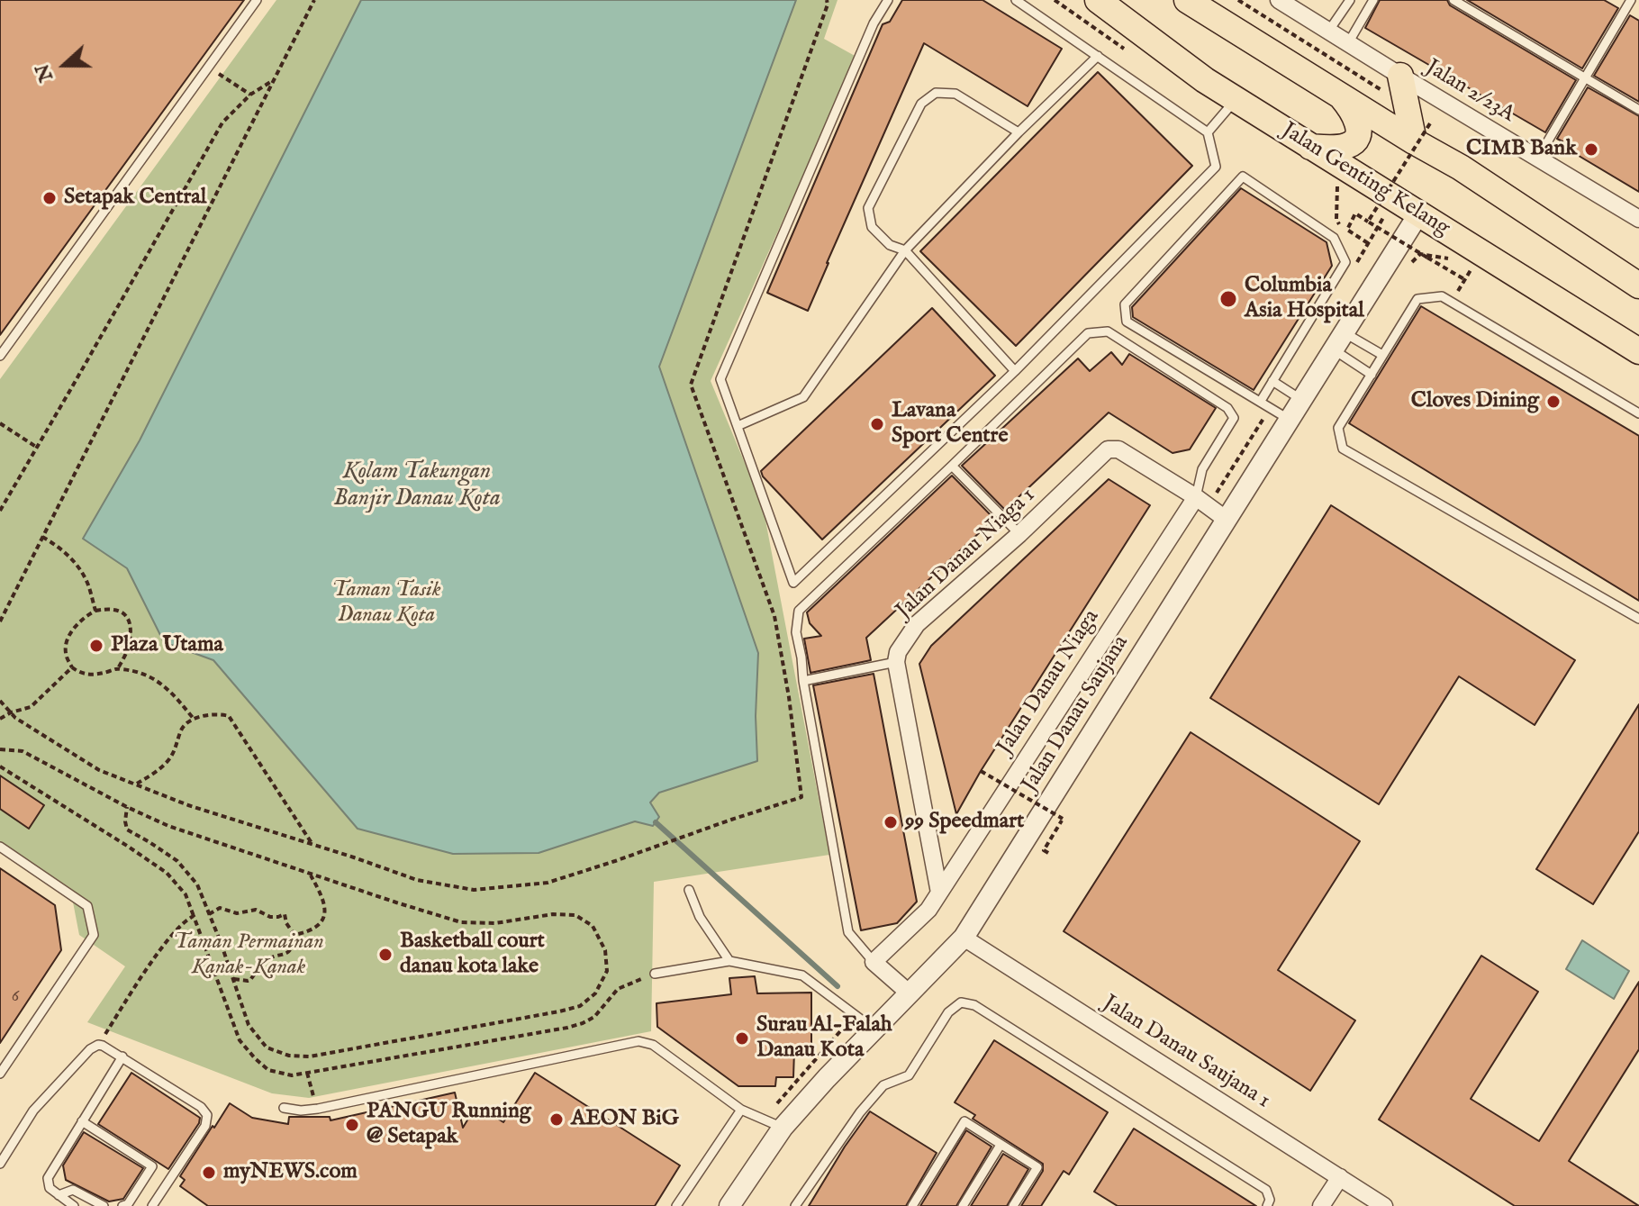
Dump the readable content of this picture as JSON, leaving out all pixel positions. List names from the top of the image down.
{
  "streets": {
    "main road": ["Jalan Genting Kelang"],
    "street": [
      "Jalan 2/23A",
      "Jalan Danau Niaga 1",
      "Jalan Danau Niaga",
      "Jalan Danau Saujana",
      "Jalan Danau Saujana 1"
    ]
  },
  "crossings": [
    ["Jalan Genting Kelang", "Jalan Danau Saujana"],
    ["Jalan Danau Niaga 1", "Jalan Danau Niaga"],
    ["Jalan Danau Saujana", "Jalan Danau Saujana 1"]
  ],
  "water": ["Kolam Takungan Banjir Danau Kota"],
  "parks": ["Taman Tasik Danau Kota", "Taman Permainan Kanak-Kanak"],
  "places": [
    "CIMB Bank",
    "Setapak Central",
    "Columbia Asia Hospital",
    "Cloves Dining",
    "Lavana Sport Centre",
    "Plaza Utama",
    "99 Speedmart",
    "Basketball court danau kota lake",
    "Surau Al-Falah Danau Kota",
    "AEON BiG",
    "PANGU Running @ Setapak",
    "myNEWS.com"
  ],
  "house_numbers": ["6"],
  "north": "left"
}
